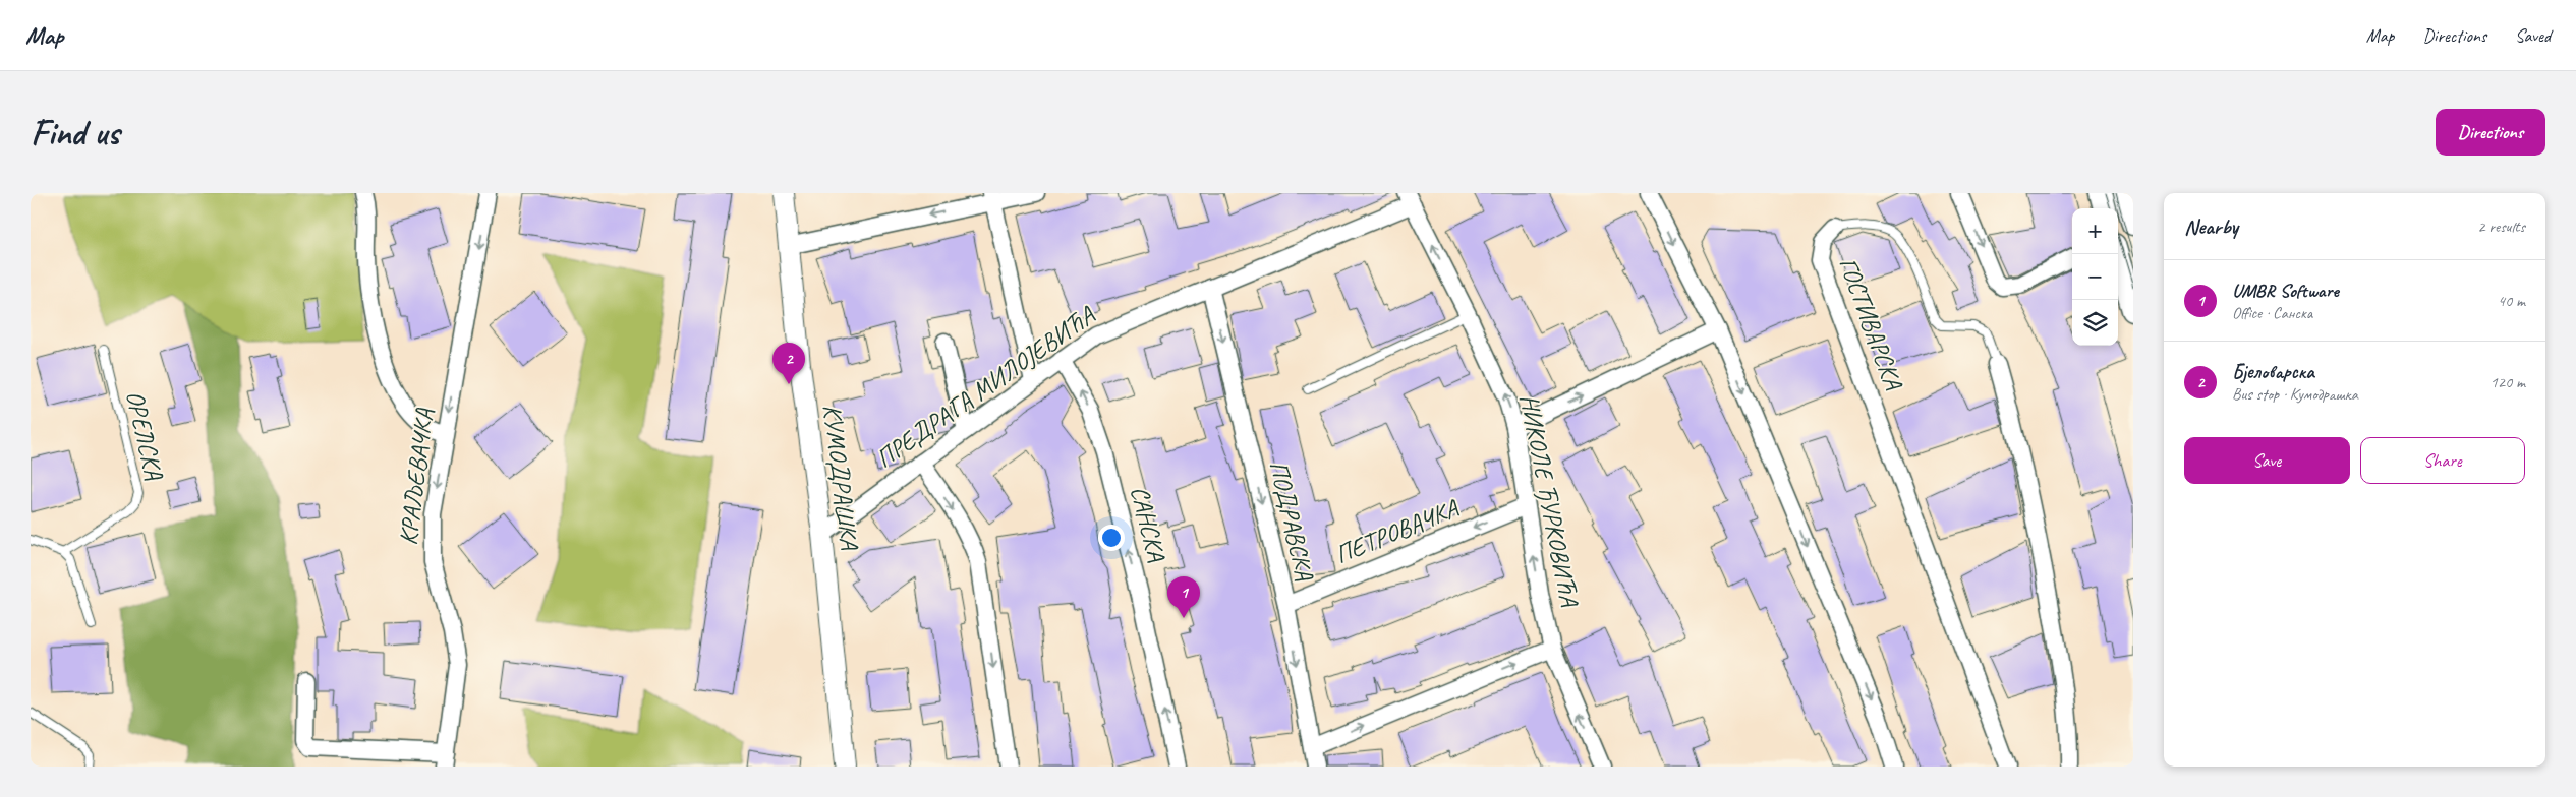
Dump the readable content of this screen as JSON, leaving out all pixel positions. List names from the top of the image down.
{
  "streets": {
    "street": [
      "ГОСТИВАРСКА",
      "ПРЕДРАГА МИЛОЈЕВИЋА",
      "КРАЉЕВАЧКА",
      "КУМОДРАШКА",
      "НИКОЛЕ ЂУРКОВИЋА",
      "ПОДРАВСКА",
      "САНСКА",
      "ПЕТРОВАЧКА"
    ],
    "lane": ["ОРЕЛСКА"]
  },
  "crossings": [
    ["ПРЕДРАГА МИЛОЈЕВИЋА", "КУМОДРАШКА"],
    ["ПРЕДРАГА МИЛОЈЕВИЋА", "НИКОЛЕ ЂУРКОВИЋА"],
    ["ПРЕДРАГА МИЛОЈЕВИЋА", "ПОДРАВСКА"],
    ["ПРЕДРАГА МИЛОЈЕВИЋА", "САНСКА"],
    ["НИКОЛЕ ЂУРКОВИЋА", "ПЕТРОВАЧКА"],
    ["ПОДРАВСКА", "ПЕТРОВАЧКА"]
  ],
  "one_way": [
    "КРАЉЕВАЧКА",
    "НИКОЛЕ ЂУРКОВИЋА",
    "ПОДРАВСКА",
    "САНСКА"
  ],
  "page": {
    "header": "Map",
    "nav": ["Map", "Directions", "Saved"],
    "buttons": [
      "Directions",
      ["Save", "Share"]
    ],
    "title": "Find us",
    "heading": ["Nearby", "2 results"],
    "map_buttons": ["+", "−"],
    "list": [
      {
        "mark": "1",
        "name": "UMBR Software",
        "note": "Office · Санска",
        "value": "40 m"
      },
      {
        "mark": "2",
        "name": "Бјеловарска",
        "note": "Bus stop · Кумодрашка",
        "value": "120 m"
      }
    ],
    "pins": ["2", "1"]
  }
}
